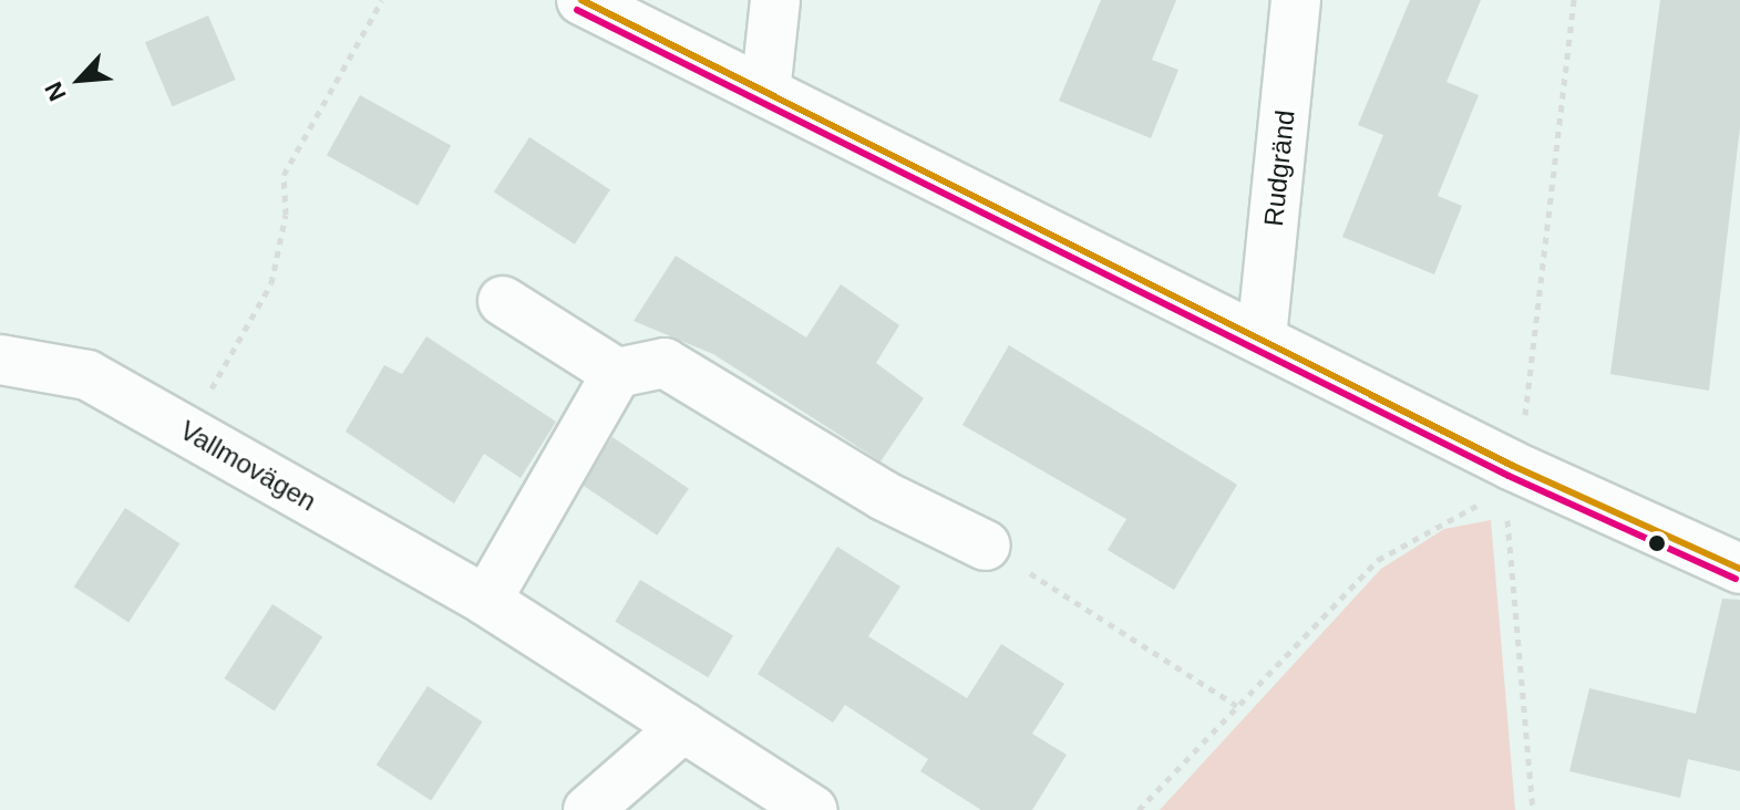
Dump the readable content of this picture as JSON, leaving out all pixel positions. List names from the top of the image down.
{
  "streets": {
    "street": ["Rudgränd", "Vallmovägen"]
  },
  "north": "bottom left"
}
